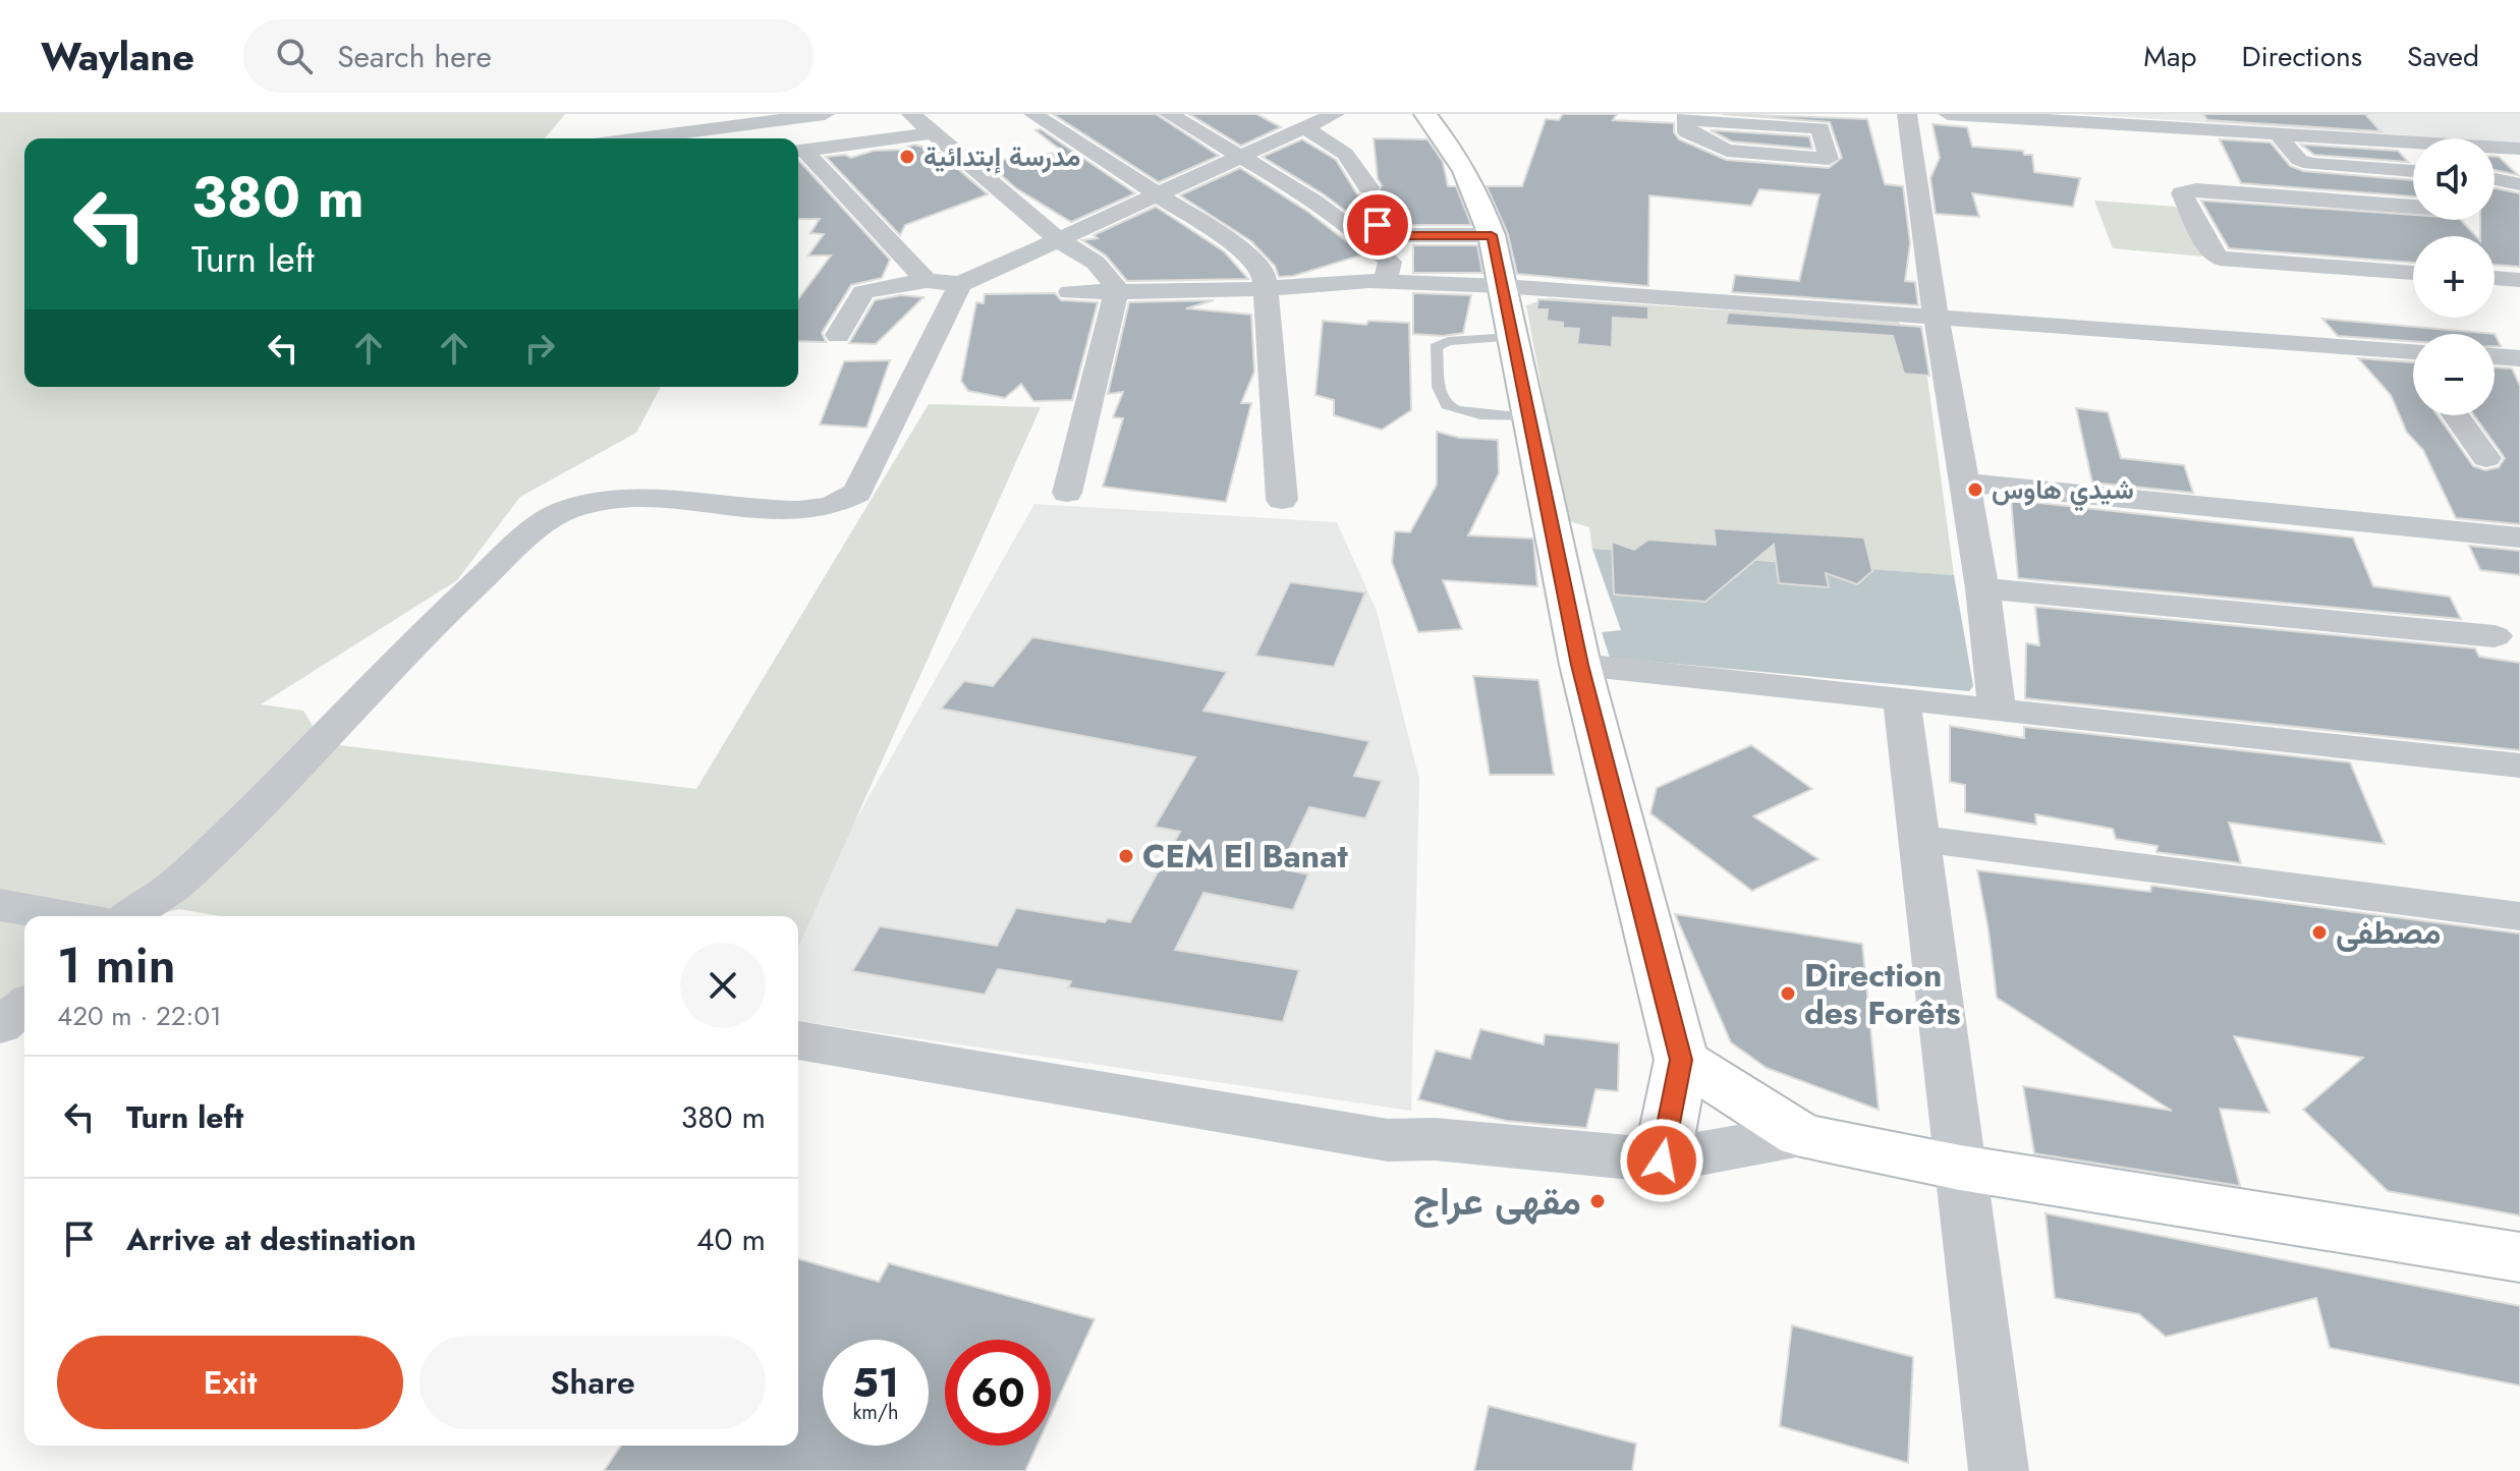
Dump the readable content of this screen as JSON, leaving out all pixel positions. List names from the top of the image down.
{
  "places": [
    "مدرسة إبتدائية",
    "شيدي هاوس",
    "CEM El Banat",
    "مصطفى",
    "Direction des Forêts",
    "مقهى عراج"
  ],
  "page": {
    "header": "Waylane",
    "search": "Search here",
    "nav": ["Map", "Directions", "Saved"],
    "map_buttons": ["+", "−"],
    "turn": ["380 m", "Turn left"],
    "heading": ["1 min", "420 m · 22:01"],
    "list": [
      {
        "name": "Turn left",
        "value": "380 m"
      },
      {
        "name": "Arrive at destination",
        "value": "40 m"
      }
    ],
    "buttons": ["Exit", "Share"],
    "speed": "51 km/h",
    "limit": "60"
  }
}
